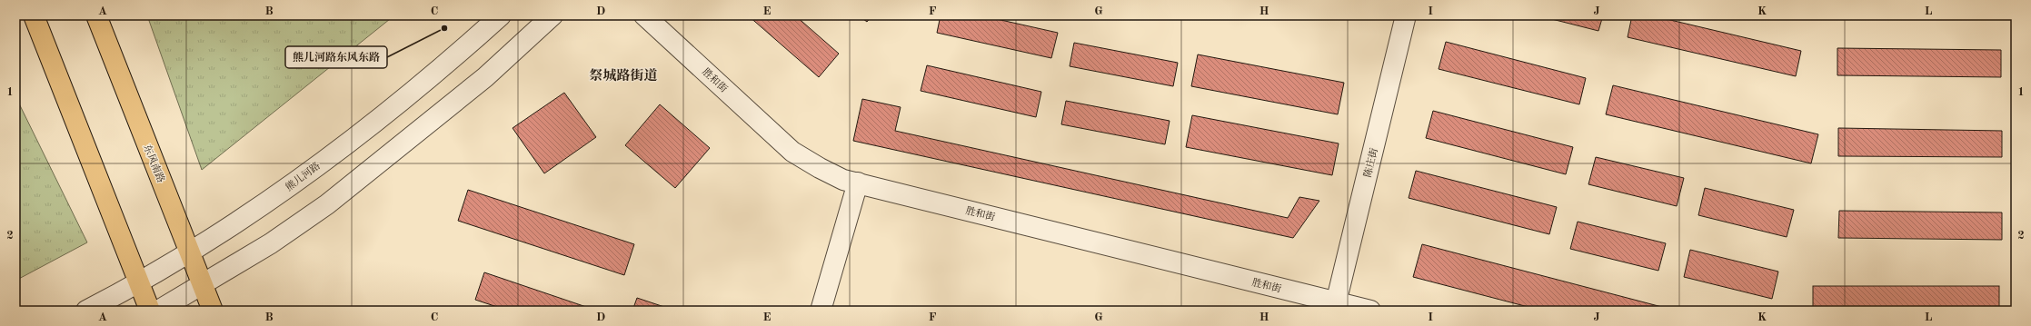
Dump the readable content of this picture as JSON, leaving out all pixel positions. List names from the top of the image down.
{
  "streets": {
    "main road": ["东风南路"],
    "street": ["胜和街", "陈庄街", "熊儿河路"]
  },
  "crossings": [
    ["胜和街", "陈庄街"],
    ["东风南路", "熊儿河路"]
  ],
  "districts": ["祭城路街道"],
  "places": ["熊儿河路东风东路"],
  "grid": {
    "columns": [
      "A",
      "B",
      "C",
      "D",
      "E",
      "F",
      "G",
      "H",
      "I",
      "J",
      "K",
      "L"
    ],
    "rows": ["1", "2"]
  }
}
